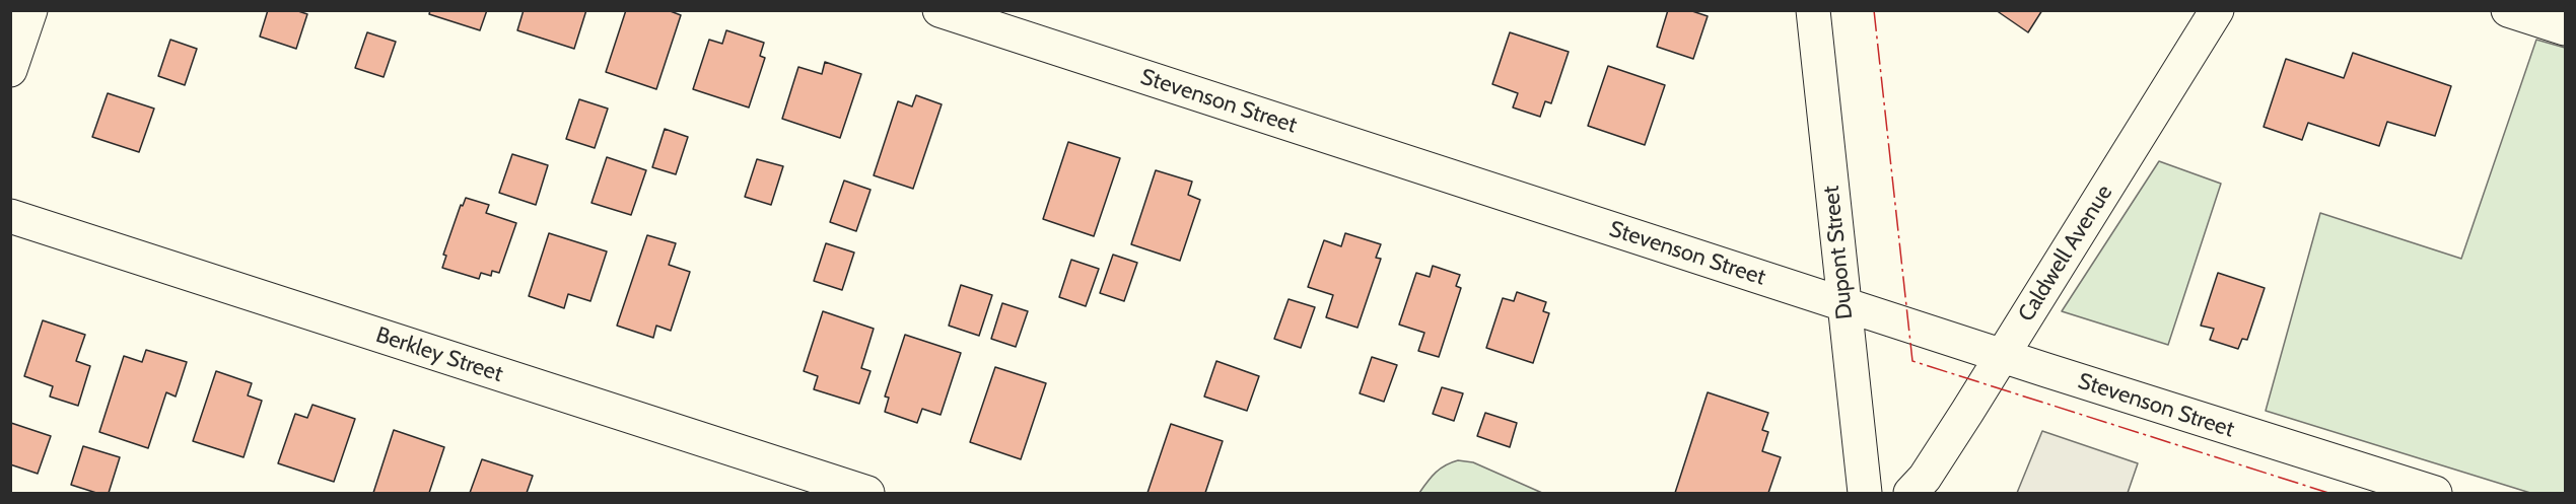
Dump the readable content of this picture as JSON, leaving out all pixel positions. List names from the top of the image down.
{
  "streets": {
    "street": [
      "Stevenson Street",
      "Dupont Street",
      "Caldwell Avenue",
      "Berkley Street"
    ]
  },
  "crossings": [
    ["Stevenson Street", "Dupont Street"],
    ["Stevenson Street", "Caldwell Avenue"]
  ]
}
